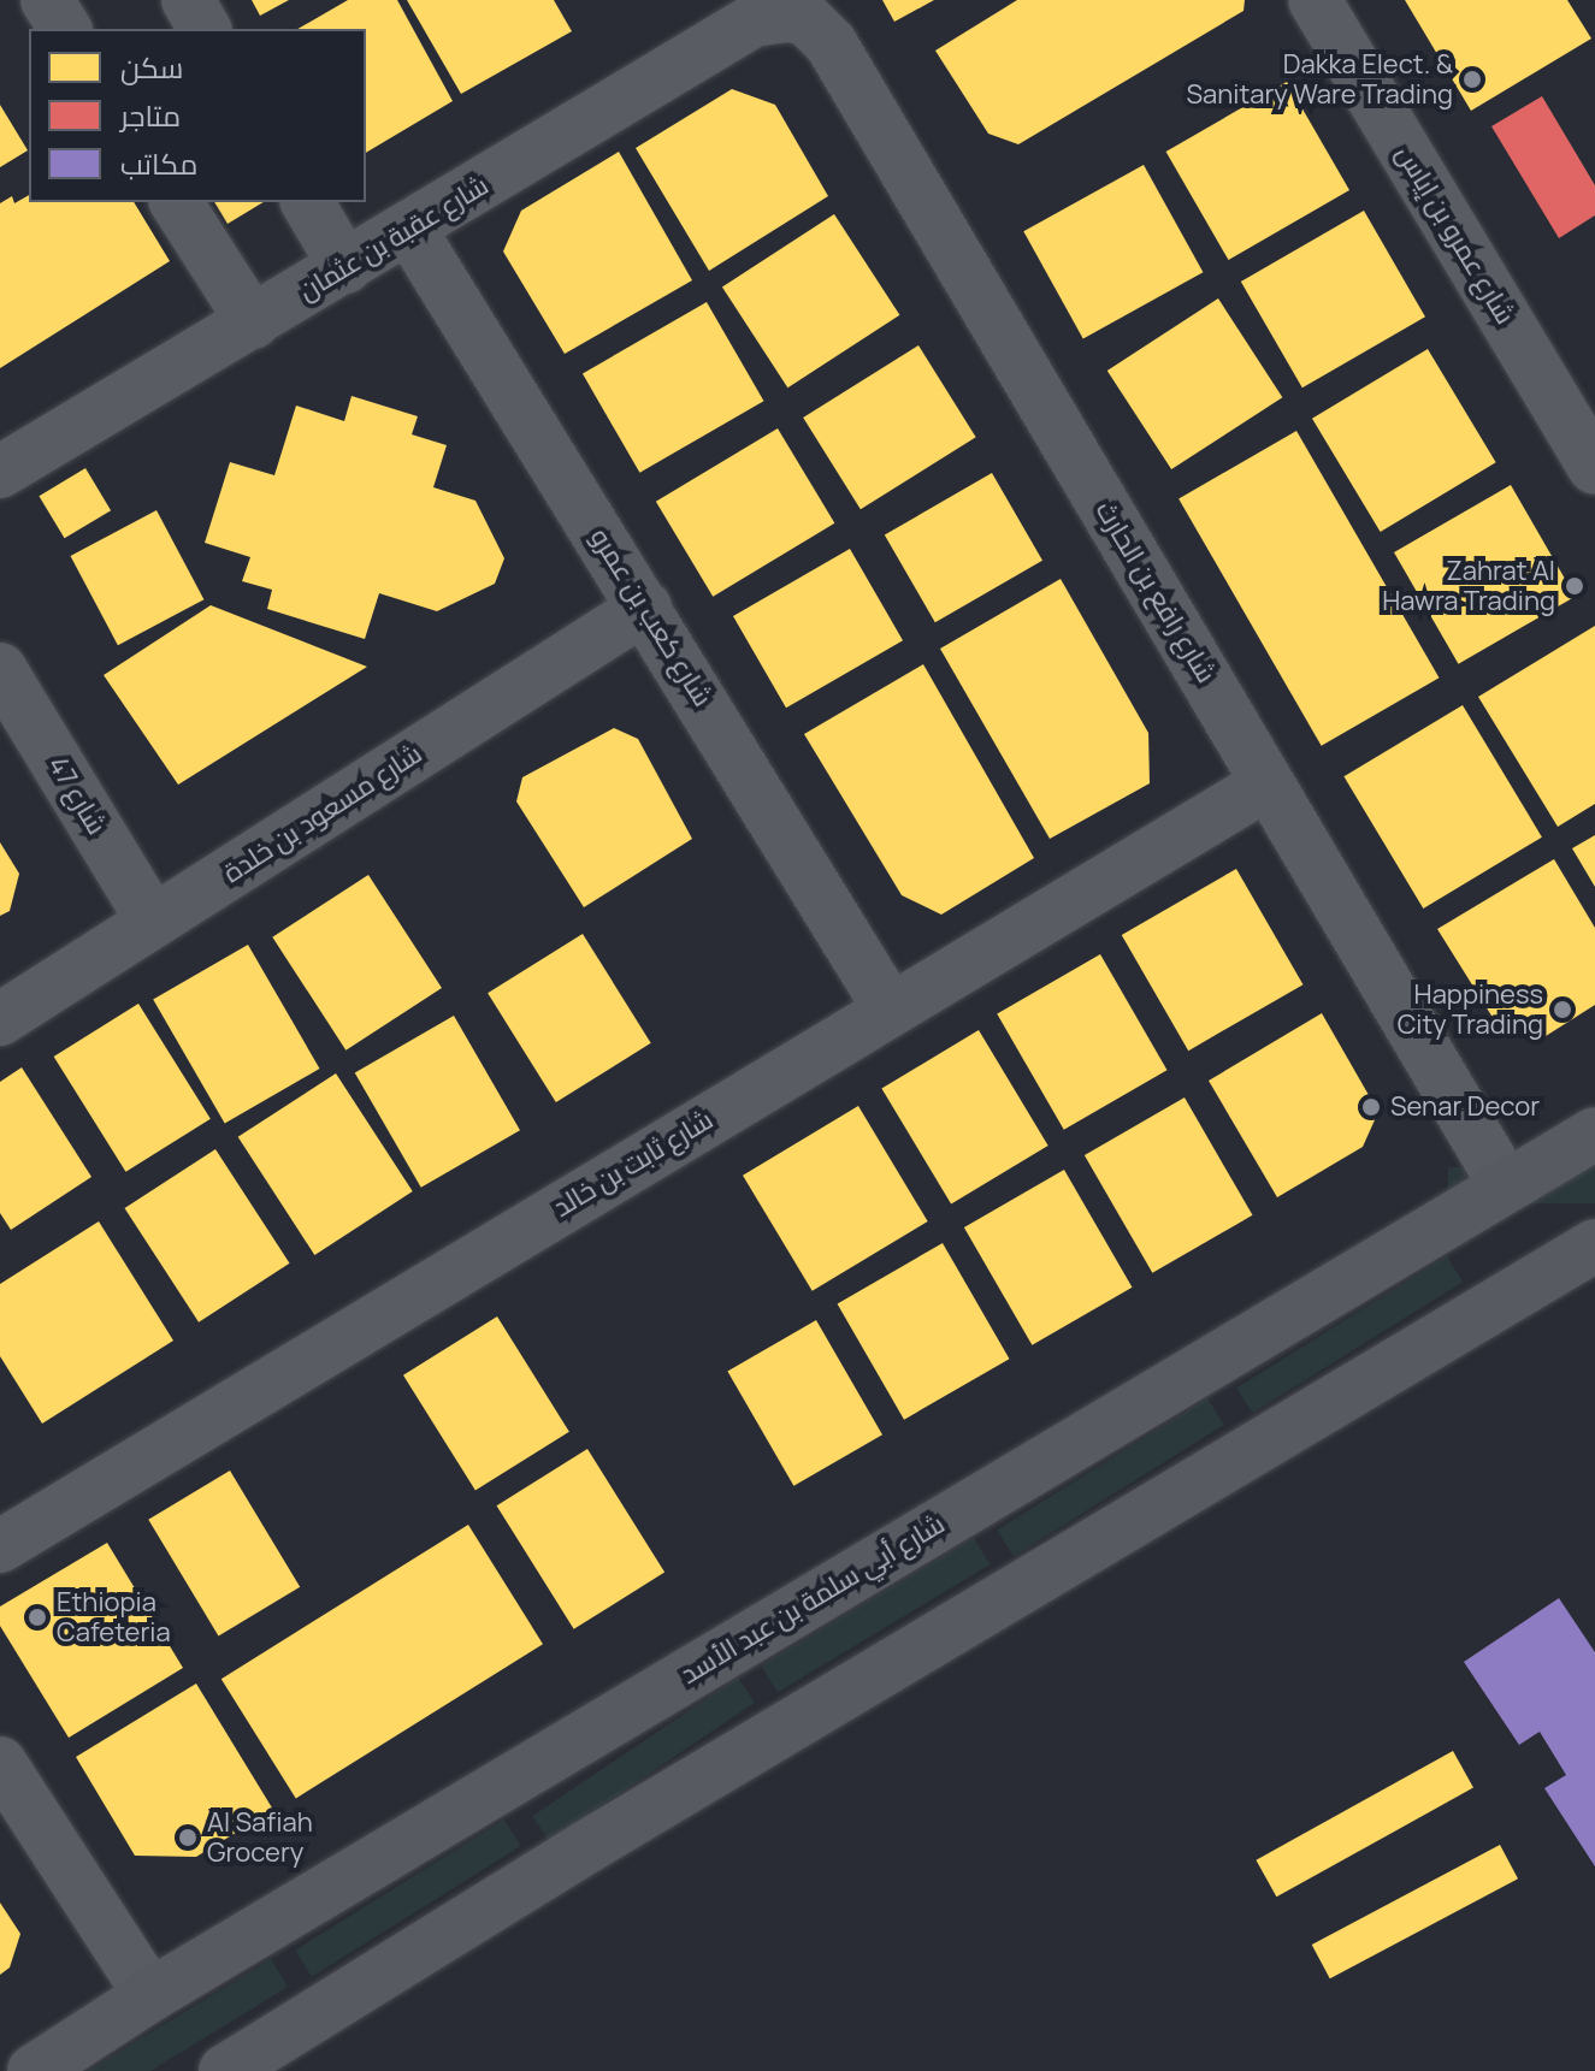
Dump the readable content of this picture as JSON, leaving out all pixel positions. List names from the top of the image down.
{
  "streets": {
    "street": [
      "شارع عمرو بن إياس",
      "شارع عقبة بن عثمان",
      "شارع رافع بن الحارث",
      "شارع كعب بن عمرو",
      "شارع 47",
      "شارع مسعود بن خلدة",
      "شارع ثابت بن خالد",
      "شارع أبي سلمة بن عبد الأسد"
    ]
  },
  "crossings": [
    ["شارع عقبة بن عثمان", "شارع رافع بن الحارث"],
    ["شارع عقبة بن عثمان", "شارع كعب بن عمرو"],
    ["شارع رافع بن الحارث", "شارع ثابت بن خالد"],
    ["شارع رافع بن الحارث", "شارع أبي سلمة بن عبد الأسد"],
    ["شارع كعب بن عمرو", "شارع مسعود بن خلدة"],
    ["شارع كعب بن عمرو", "شارع ثابت بن خالد"],
    ["شارع 47", "شارع مسعود بن خلدة"]
  ],
  "places": [
    "Dakka Elect. & Sanitary Ware Trading",
    "Zahrat Al Hawra Trading",
    "Happiness City Trading",
    "Senar Decor",
    "Ethiopia Cafeteria",
    "Al Safiah Grocery"
  ],
  "legend": ["سكن", "متاجر", "مكاتب"]
}
